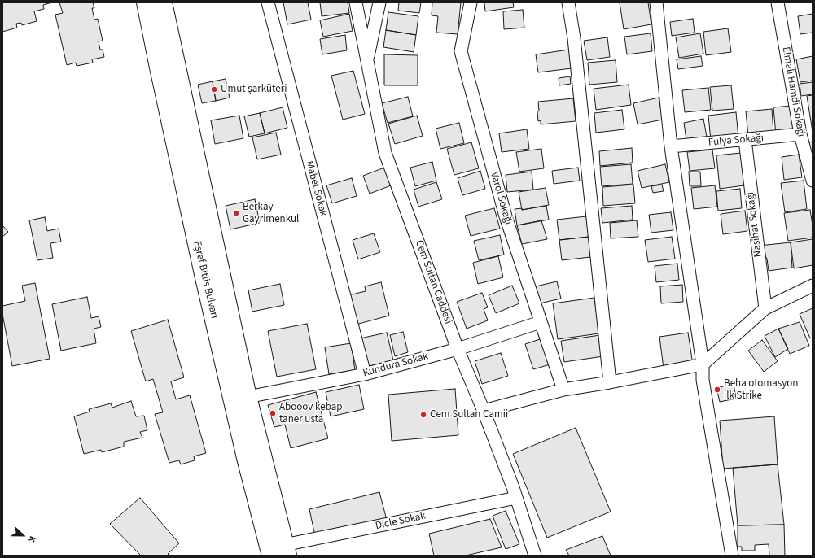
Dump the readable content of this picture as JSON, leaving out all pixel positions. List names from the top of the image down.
{
  "streets": {
    "main road": ["Eşref Bitlis Bulvarı"],
    "street": [
      "Elmalı Hamdi Sokağı",
      "Fulya Sokağı",
      "Mabet Sokak",
      "Varol Sokağı",
      "Nasihat Sokağı",
      "Cem Sultan Caddesi",
      "Kundura Sokak",
      "Dicle Sokak"
    ]
  },
  "crossings": [
    ["Elmalı Hamdi Sokağı", "Fulya Sokağı"],
    ["Fulya Sokağı", "Nasihat Sokağı"],
    ["Mabet Sokak", "Kundura Sokak"],
    ["Varol Sokağı", "Kundura Sokak"],
    ["Eşref Bitlis Bulvarı", "Kundura Sokak"],
    ["Eşref Bitlis Bulvarı", "Dicle Sokak"],
    ["Cem Sultan Caddesi", "Kundura Sokak"],
    ["Cem Sultan Caddesi", "Dicle Sokak"]
  ],
  "places": [
    "Umut şarküteri",
    "Berkay Gayrimenkul",
    "Beha otomasyon ilk Strike",
    "Abooov kebap taner usta",
    "Cem Sultan Camii"
  ],
  "north": "right"
}
